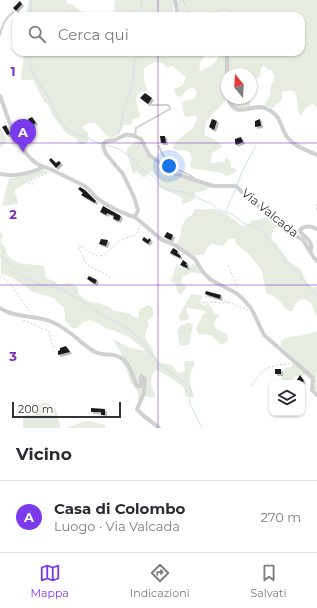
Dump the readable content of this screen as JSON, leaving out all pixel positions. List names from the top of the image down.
{
  "streets": {
    "street": ["Via Valcada"]
  },
  "scale_bar": "200 m",
  "north": "top",
  "page": {
    "search": "Cerca qui",
    "pins": "A",
    "scale": "200 m",
    "heading": "Vicino",
    "list": [
      {
        "mark": "A",
        "name": "Casa di Colombo",
        "note": "Luogo · Via Valcada",
        "value": "270 m"
      }
    ],
    "nav": ["Mappa", "Indicazioni", "Salvati"]
  },
  "grid": {
    "rows": ["1", "2", "3"]
  }
}
